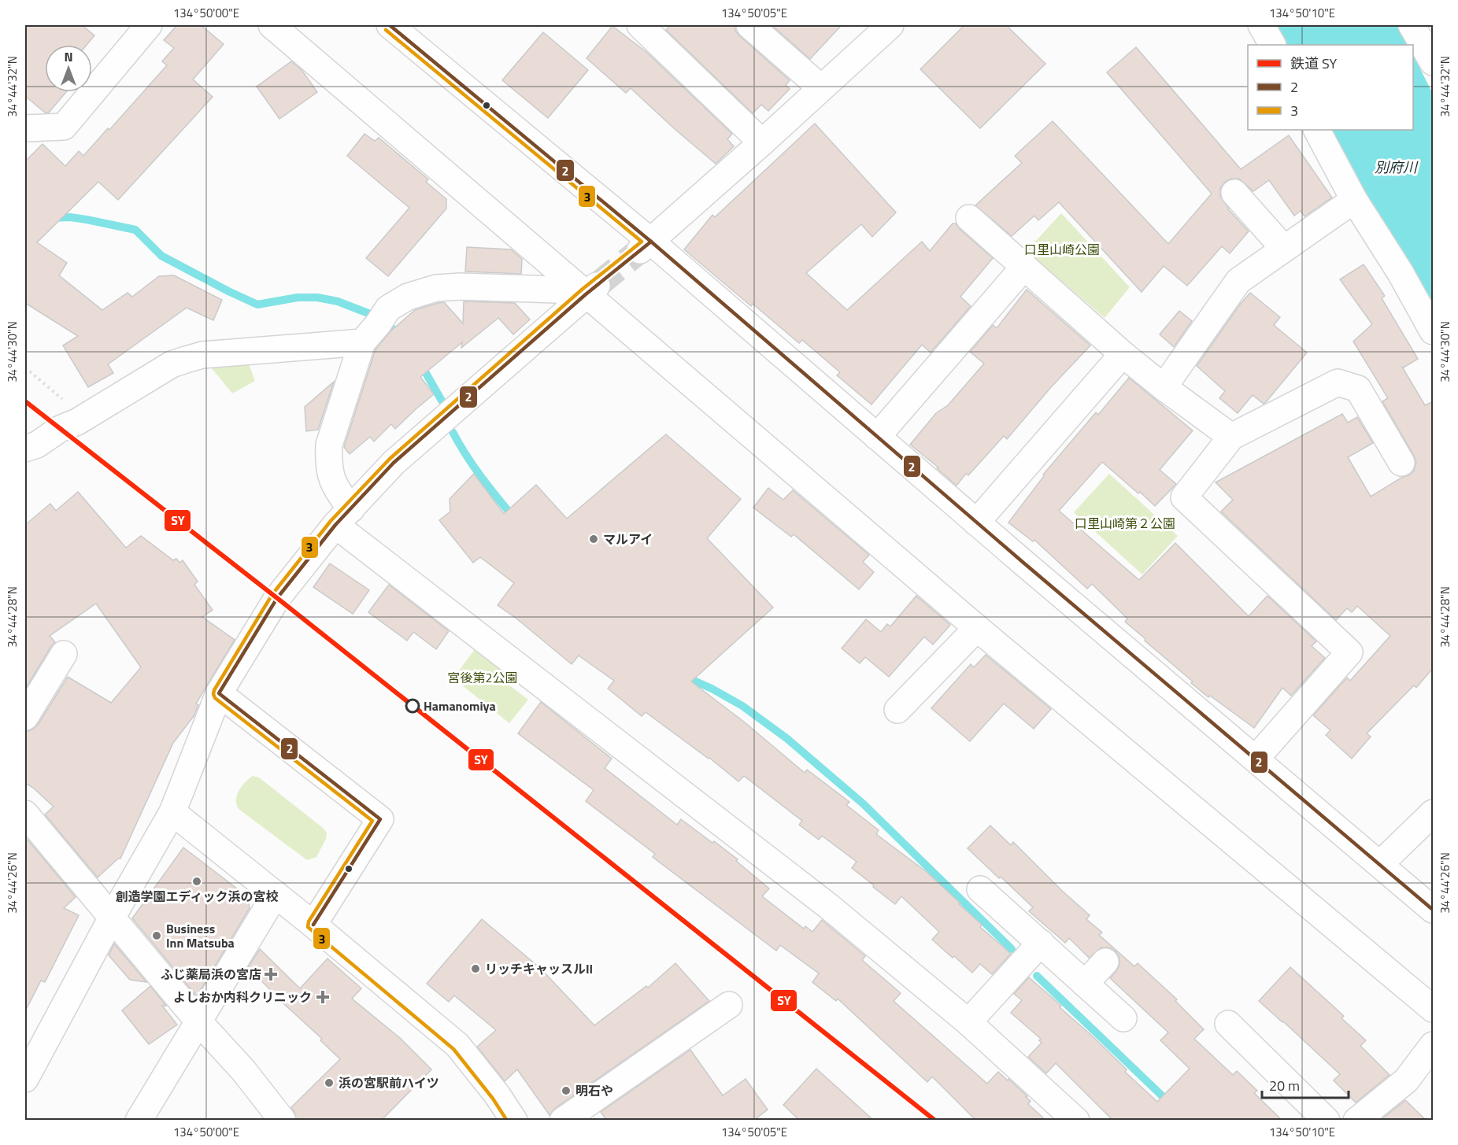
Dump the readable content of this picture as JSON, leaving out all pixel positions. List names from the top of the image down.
{
  "water": ["別府川"],
  "parks": ["口里山崎公園", "口里山崎第２公園", "宮後第2公園"],
  "places": {
    "other": [
      "マルアイ",
      "Hamanomiya",
      "創造学園エディック浜の宮校",
      "Business Inn Matsuba",
      "リッチキャッスルII",
      "浜の宮駅前ハイツ",
      "明石や"
    ],
    "health": ["ふじ薬局浜の宮店", "よしおか内科クリニック"]
  },
  "lines": ["transit line 2", "transit line 3", "rail line SY"],
  "legend": ["鉄道 SY", "2", "3"],
  "scale_bar": "20 m",
  "north": "top",
  "coordinates": [
    "134°50'00\"E",
    "134°50'05\"E",
    "134°50'10\"E",
    "34°44'32\"N",
    "34°44'30\"N",
    "34°44'28\"N",
    "34°44'26\"N"
  ]
}
